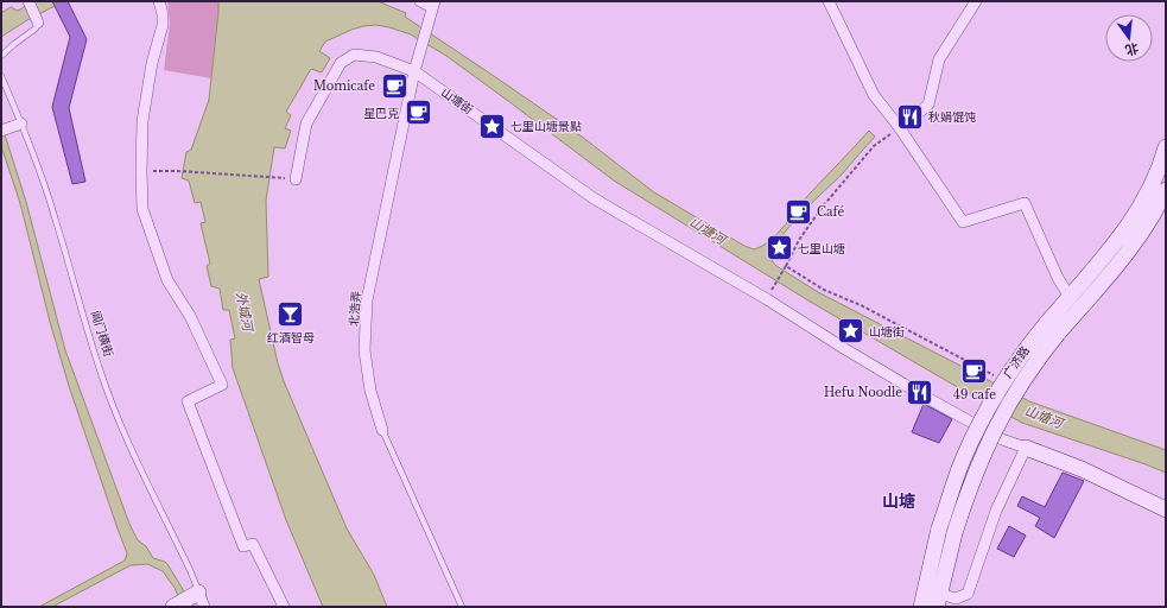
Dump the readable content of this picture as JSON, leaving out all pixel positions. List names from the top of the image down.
{
  "streets": {
    "main road": ["山塘街", "广济路"],
    "street": ["北浩弄"],
    "lane": ["阊门横街"]
  },
  "crossings": [
    ["山塘街", "北浩弄"]
  ],
  "districts": ["山塘"],
  "water": ["山塘河", "外城河"],
  "places": {
    "cafe": [
      "Momicafe",
      "星巴克",
      "Café",
      "49 cafe"
    ],
    "restaurant": ["秋娟馄饨", "Hefu Noodle"],
    "place": ["七里山塘景點", "七里山塘", "山塘街"],
    "bar": ["红酒智母"]
  },
  "north": "bottom"
}
